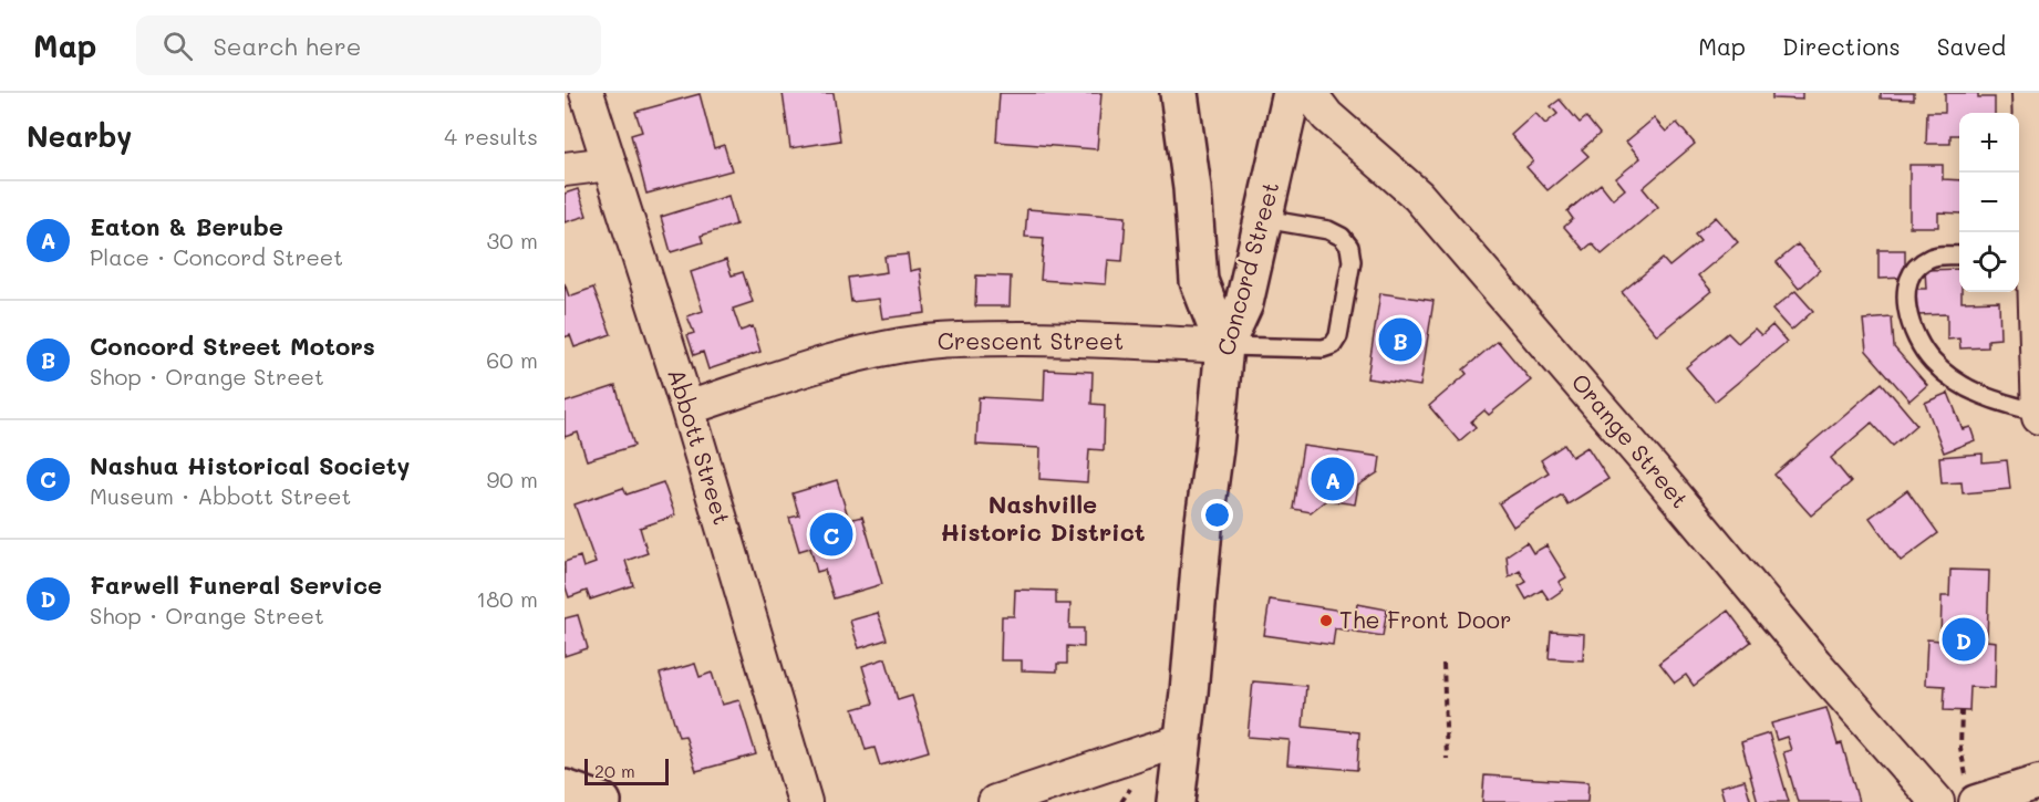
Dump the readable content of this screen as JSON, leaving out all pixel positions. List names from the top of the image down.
{
  "streets": {
    "main road": ["Concord Street"],
    "street": ["Crescent Street", "Orange Street", "Abbott Street"]
  },
  "crossings": [
    ["Concord Street", "Crescent Street"],
    ["Crescent Street", "Abbott Street"]
  ],
  "districts": ["Nashville Historic District"],
  "places": ["The Front Door"],
  "scale_bar": "20 m",
  "page": {
    "header": "Map",
    "search": "Search here",
    "nav": ["Map", "Directions", "Saved"],
    "heading": ["Nearby", "4 results"],
    "map_buttons": ["+", "−"],
    "list": [
      {
        "mark": "A",
        "name": "Eaton & Berube",
        "note": "Place · Concord Street",
        "value": "30 m"
      },
      {
        "mark": "B",
        "name": "Concord Street Motors",
        "note": "Shop · Orange Street",
        "value": "60 m"
      },
      {
        "mark": "C",
        "name": "Nashua Historical Society",
        "note": "Museum · Abbott Street",
        "value": "90 m"
      },
      {
        "mark": "D",
        "name": "Farwell Funeral Service",
        "note": "Shop · Orange Street",
        "value": "180 m"
      }
    ],
    "pins": [
      "B",
      "A",
      "C",
      "D"
    ],
    "scale": "20 m"
  }
}
